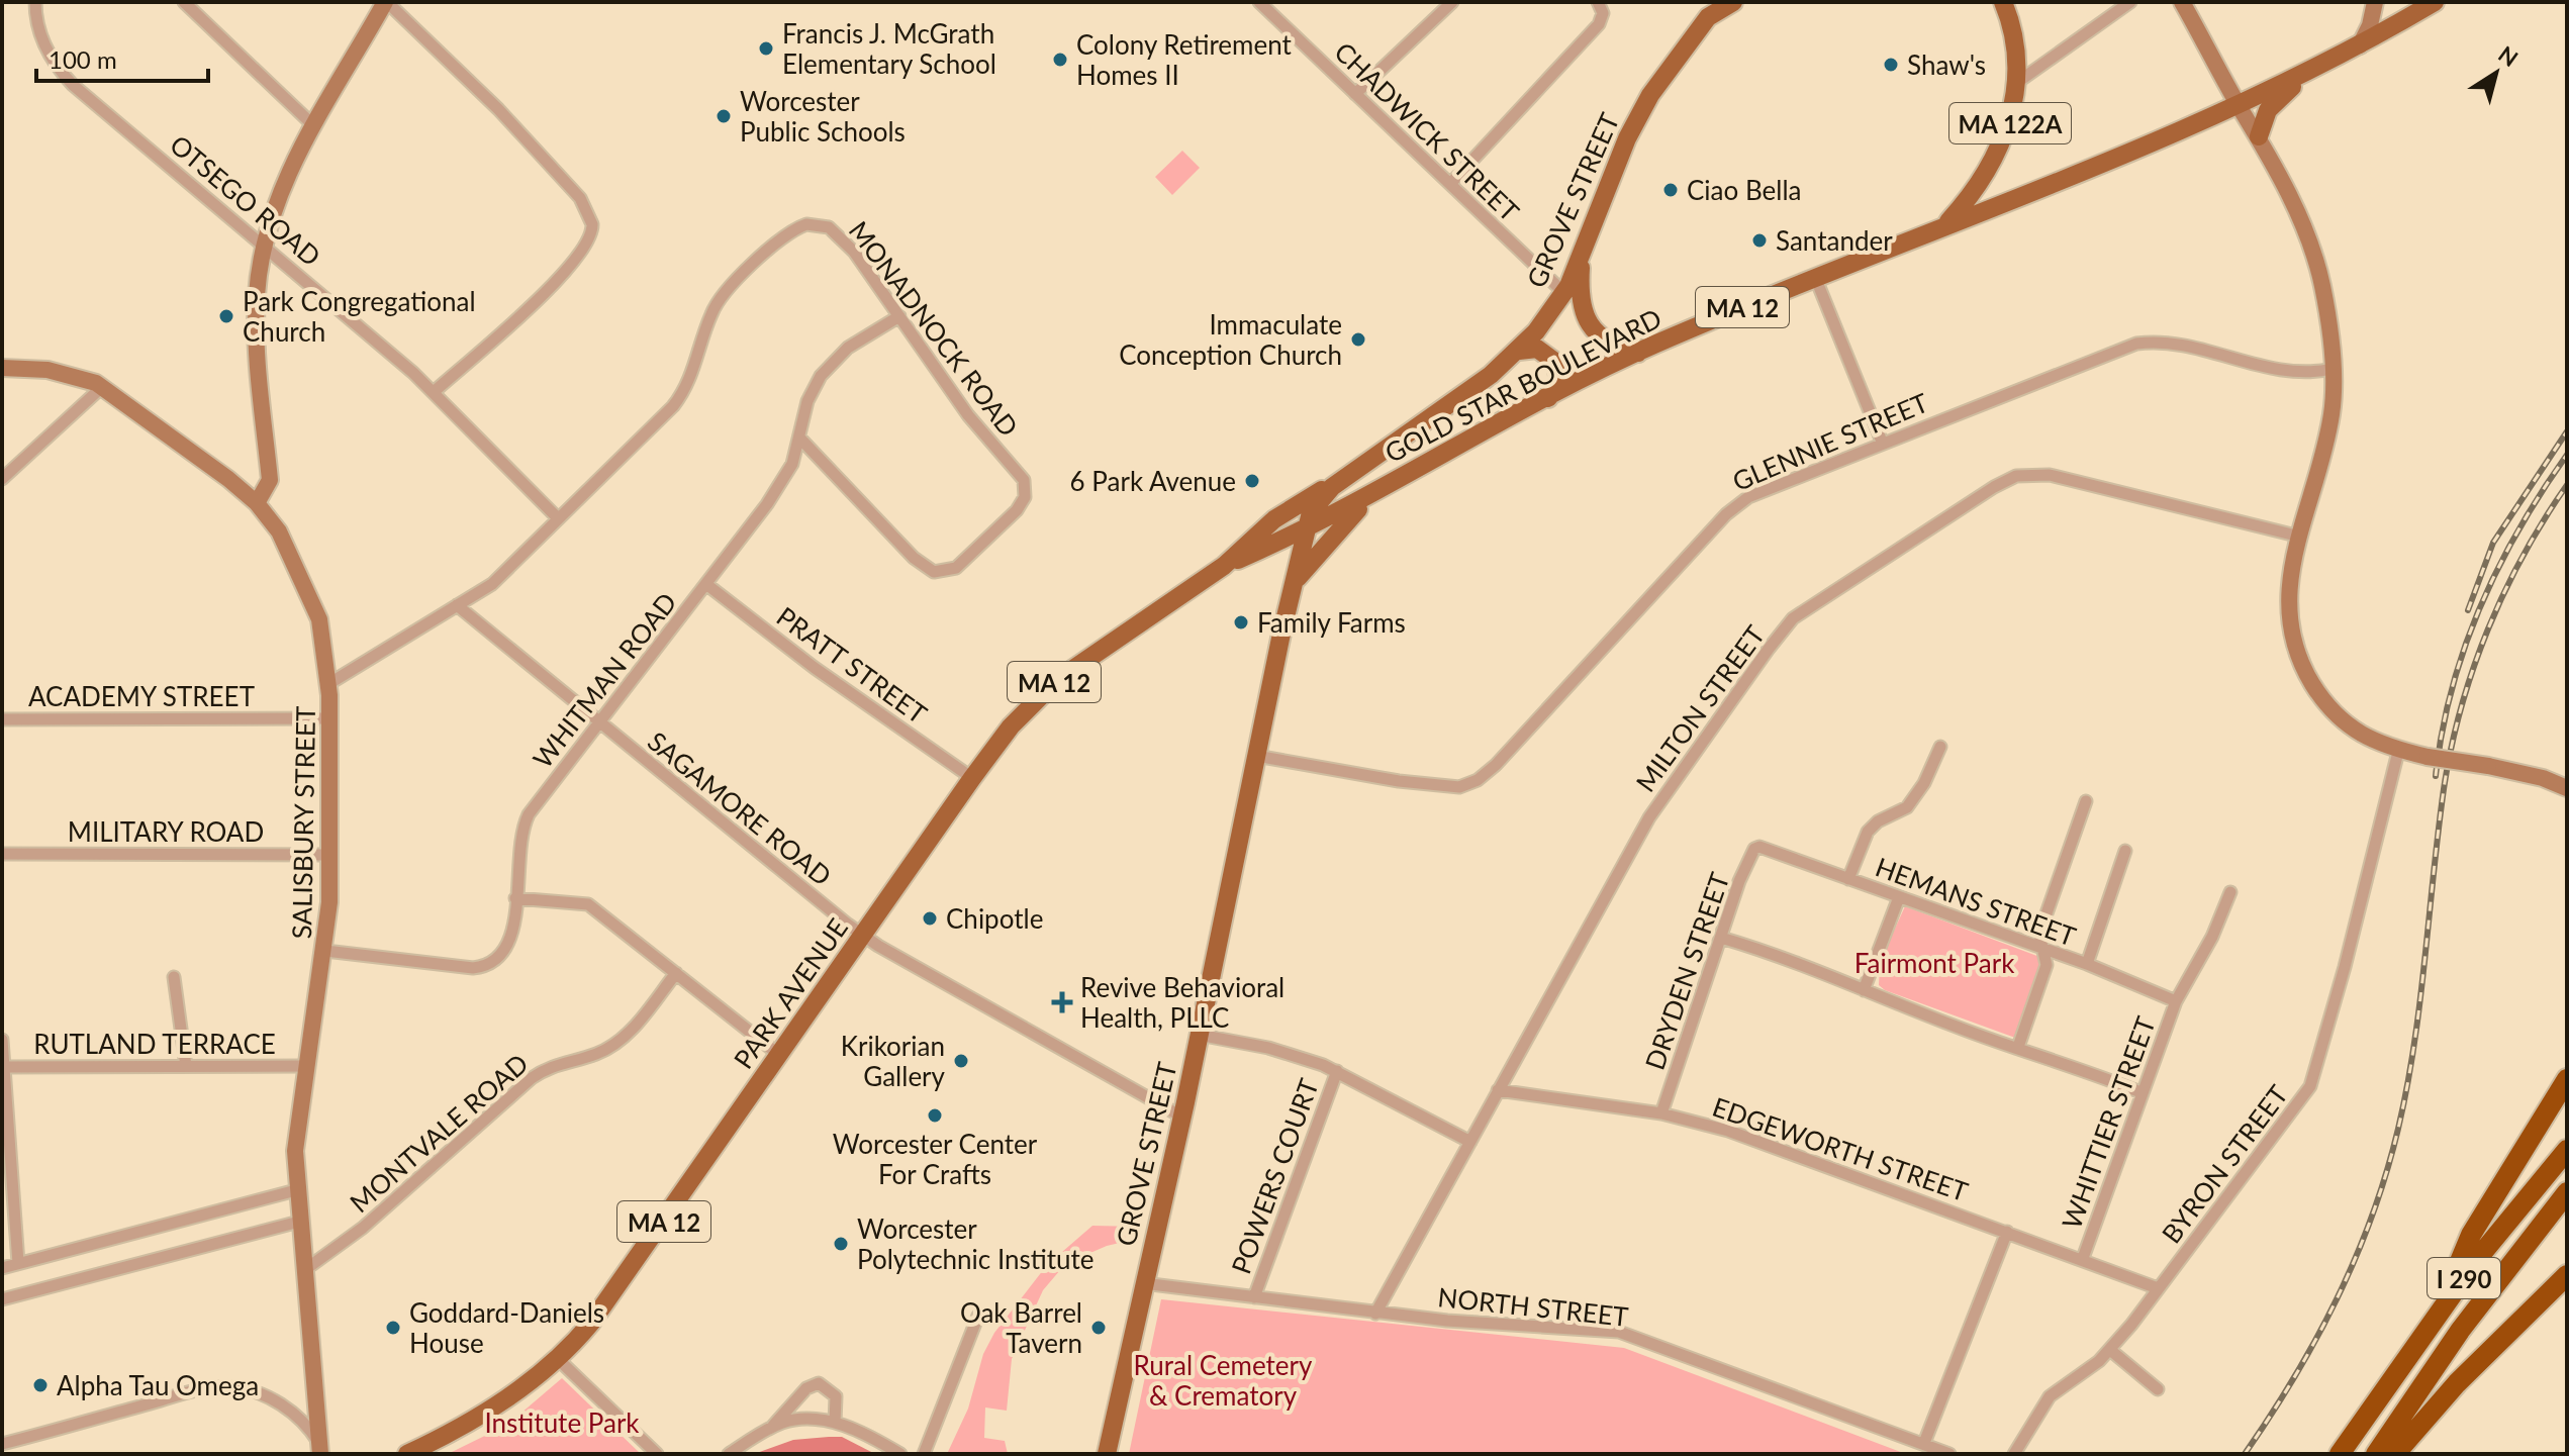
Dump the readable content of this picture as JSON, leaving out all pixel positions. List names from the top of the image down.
{
  "streets": {
    "highway": ["I 290"],
    "main road": [
      "MA 122A",
      "GROVE STREET",
      "MA 12",
      "GOLD STAR BOULEVARD",
      "SALISBURY STREET",
      "PARK AVENUE"
    ],
    "street": [
      "CHADWICK STREET",
      "OTSEGO ROAD",
      "MONADNOCK ROAD",
      "GLENNIE STREET",
      "PRATT STREET",
      "WHITMAN ROAD",
      "ACADEMY STREET",
      "MILTON STREET",
      "SAGAMORE ROAD",
      "MILITARY ROAD",
      "HEMANS STREET",
      "DRYDEN STREET",
      "RUTLAND TERRACE",
      "WHITTIER STREET",
      "MONTVALE ROAD",
      "EDGEWORTH STREET",
      "BYRON STREET",
      "POWERS COURT",
      "NORTH STREET"
    ]
  },
  "crossings": [
    ["MA 122A", "GOLD STAR BOULEVARD"],
    ["CHADWICK STREET", "GROVE STREET"],
    ["OTSEGO ROAD", "MONADNOCK ROAD"],
    ["GROVE STREET", "GOLD STAR BOULEVARD"],
    ["GROVE STREET", "GLENNIE STREET"],
    ["GROVE STREET", "SAGAMORE ROAD"],
    ["GROVE STREET", "PARK AVENUE"],
    ["GROVE STREET", "NORTH STREET"],
    ["MONADNOCK ROAD", "WHITMAN ROAD"],
    ["MONADNOCK ROAD", "SAGAMORE ROAD"],
    ["MONADNOCK ROAD", "SALISBURY STREET"],
    ["GOLD STAR BOULEVARD", "PARK AVENUE"],
    ["PRATT STREET", "WHITMAN ROAD"],
    ["PRATT STREET", "PARK AVENUE"],
    ["WHITMAN ROAD", "SAGAMORE ROAD"],
    ["WHITMAN ROAD", "SALISBURY STREET"],
    ["ACADEMY STREET", "SALISBURY STREET"],
    ["MILTON STREET", "EDGEWORTH STREET"],
    ["MILTON STREET", "NORTH STREET"],
    ["SAGAMORE ROAD", "PARK AVENUE"],
    ["SALISBURY STREET", "MILITARY ROAD"],
    ["SALISBURY STREET", "RUTLAND TERRACE"],
    ["SALISBURY STREET", "MONTVALE ROAD"],
    ["HEMANS STREET", "DRYDEN STREET"],
    ["HEMANS STREET", "WHITTIER STREET"],
    ["DRYDEN STREET", "EDGEWORTH STREET"],
    ["WHITTIER STREET", "EDGEWORTH STREET"],
    ["EDGEWORTH STREET", "BYRON STREET"],
    ["POWERS COURT", "NORTH STREET"]
  ],
  "parks": ["Fairmont Park", "Rural Cemetery & Crematory", "Institute Park"],
  "places": {
    "other": [
      "Francis J. McGrath Elementary School",
      "Colony Retirement Homes II",
      "Shaw's",
      "Worcester Public Schools",
      "Ciao Bella",
      "Santander",
      "Park Congregational Church",
      "Immaculate Conception Church",
      "6 Park Avenue",
      "Family Farms",
      "Chipotle",
      "Krikorian Gallery",
      "Worcester Center For Crafts",
      "Worcester Polytechnic Institute",
      "Goddard-Daniels House",
      "Oak Barrel Tavern",
      "Alpha Tau Omega"
    ],
    "health": ["Revive Behavioral Health, PLLC"]
  },
  "scale_bar": "100 m",
  "north": "top right"
}
